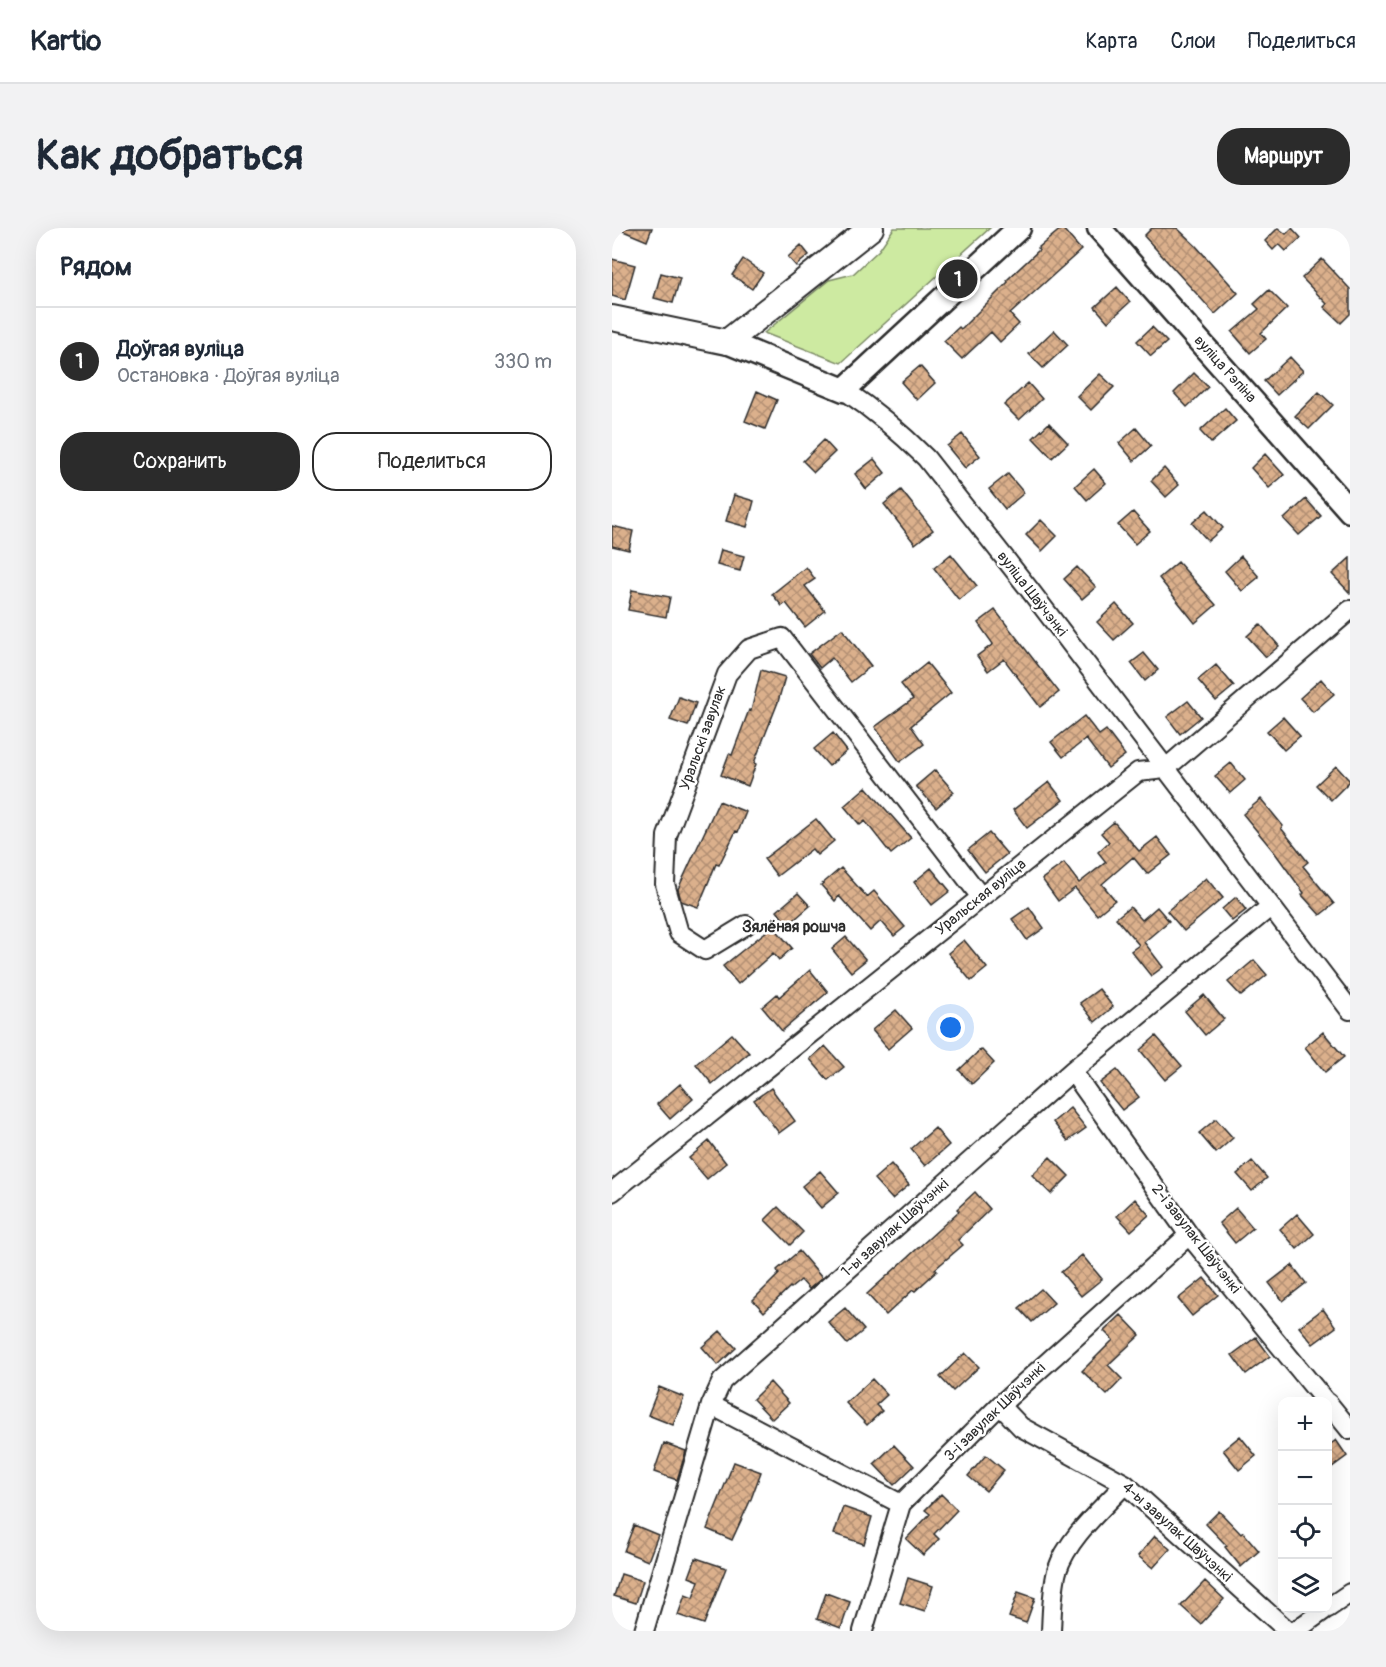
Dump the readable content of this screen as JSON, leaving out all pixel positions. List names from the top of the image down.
{
  "streets": {
    "main road": ["вуліца Шаўчэнкі"],
    "street": [
      "вуліца Рэпіна",
      "Уральскі завулак",
      "Уральская вуліца",
      "1-ы завулак Шаўчэнкі",
      "2-і завулак Шаўчэнкі",
      "3-і завулак Шаўчэнкі",
      "4-ы завулак Шаўчэнкі"
    ]
  },
  "crossings": [
    ["вуліца Шаўчэнкі", "Уральская вуліца"],
    ["вуліца Шаўчэнкі", "1-ы завулак Шаўчэнкі"],
    ["Уральскі завулак", "Уральская вуліца"],
    ["1-ы завулак Шаўчэнкі", "2-і завулак Шаўчэнкі"],
    ["2-і завулак Шаўчэнкі", "3-і завулак Шаўчэнкі"],
    ["3-і завулак Шаўчэнкі", "4-ы завулак Шаўчэнкі"]
  ],
  "districts": ["Зялёная рошча"],
  "page": {
    "header": "Kartio",
    "nav": ["Карта", "Слои", "Поделиться"],
    "buttons": [
      "Маршрут",
      ["Сохранить", "Поделиться"]
    ],
    "title": "Как добраться",
    "heading": "Рядом",
    "pins": "1",
    "list": [
      {
        "mark": "1",
        "name": "Доўгая вуліца",
        "note": "Остановка · Доўгая вуліца",
        "value": "330 m"
      }
    ],
    "map_buttons": ["+", "−"]
  }
}
